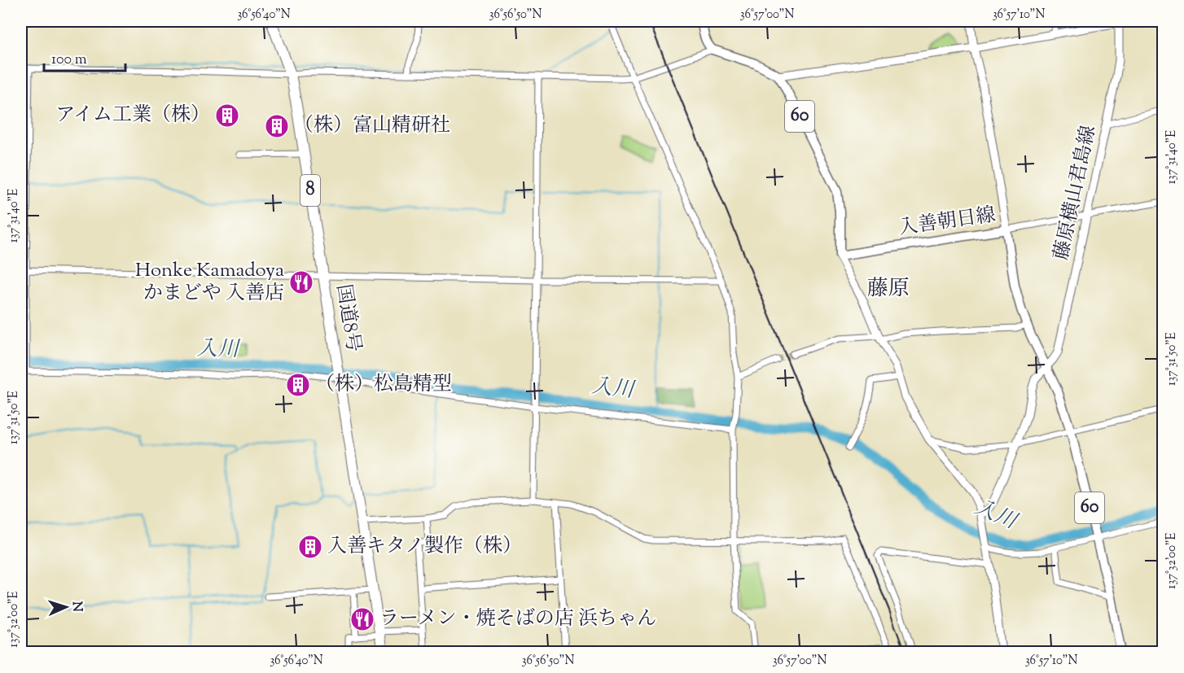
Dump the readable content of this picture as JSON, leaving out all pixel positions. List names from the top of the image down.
{
  "streets": {
    "highway": ["8", "国道8号"],
    "main road": ["60", "入善朝日線"],
    "street": ["藤原横山君島線"]
  },
  "crossings": [
    ["60", "入善朝日線"],
    ["藤原横山君島線", "入善朝日線"]
  ],
  "districts": ["藤原"],
  "water": ["入川"],
  "places": {
    "building": [
      "アイム工業（株）",
      "（株）富山精研社",
      "（株）松島精型",
      "入善キタノ製作（株）"
    ],
    "restaurant": ["Honke Kamadoya かまどや 入善店", "ラーメン・焼そばの店 浜ちゃん"]
  },
  "scale_bar": "100 m",
  "north": "right",
  "coordinates": [
    "36°56'40\"N",
    "36°56'50\"N",
    "36°57'00\"N",
    "36°57'10\"N",
    "137°31'40\"E",
    "137°31'50\"E",
    "137°32'00\"E"
  ]
}
